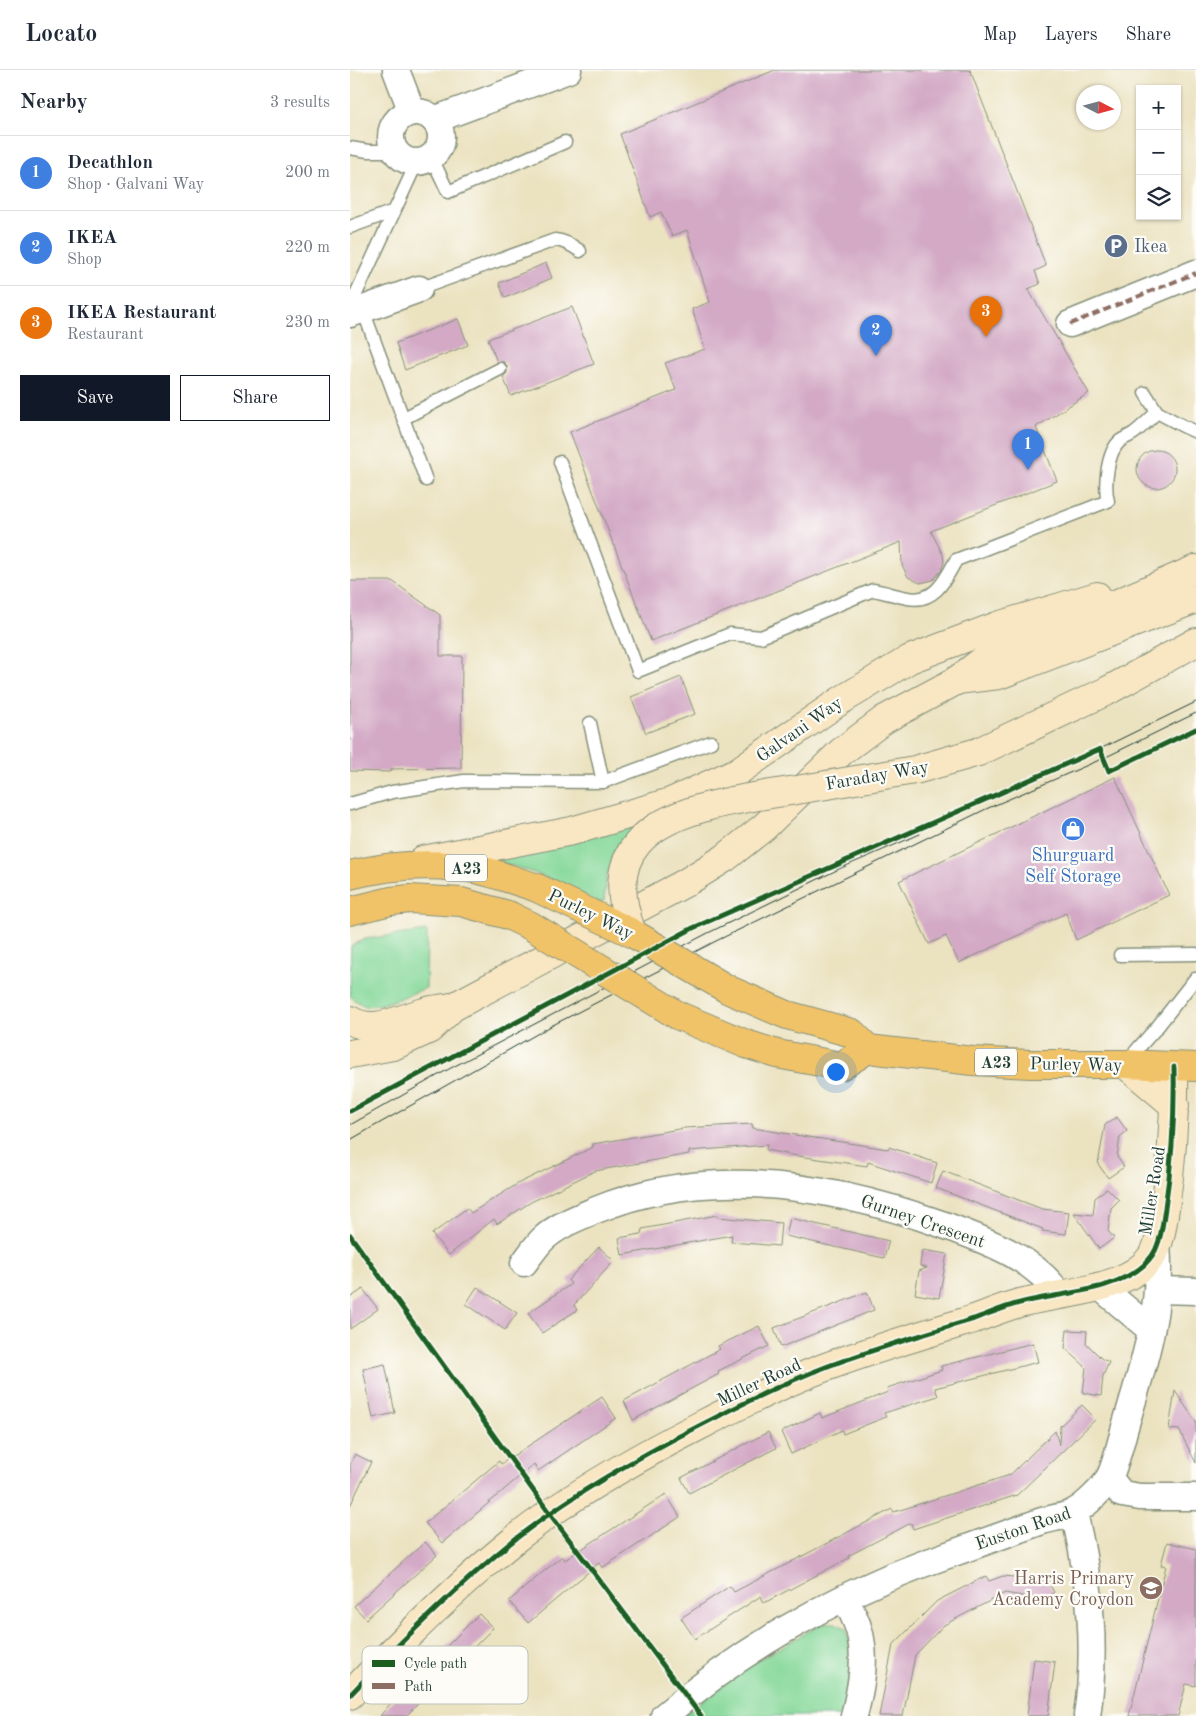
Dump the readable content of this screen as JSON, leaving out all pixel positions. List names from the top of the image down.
{
  "streets": {
    "highway": ["A23", "Purley Way"],
    "street": [
      "Galvani Way",
      "Faraday Way",
      "Miller Road",
      "Gurney Crescent",
      "Euston Road"
    ]
  },
  "crossings": [
    ["Galvani Way", "Purley Way"],
    ["Faraday Way", "Purley Way"],
    ["A23", "Purley Way"],
    ["Purley Way", "Miller Road"],
    ["Miller Road", "Gurney Crescent"],
    ["Miller Road", "Euston Road"]
  ],
  "places": {
    "parking": ["Ikea"],
    "shop": ["Shurguard Self Storage"],
    "school or university": ["Harris Primary Academy Croydon"]
  },
  "legend": ["Cycle path", "Path"],
  "north": "right",
  "page": {
    "header": "Locato",
    "nav": ["Map", "Layers", "Share"],
    "heading": ["Nearby", "3 results"],
    "map_buttons": ["+", "−"],
    "list": [
      {
        "mark": "1",
        "name": "Decathlon",
        "note": "Shop · Galvani Way",
        "value": "200 m"
      },
      {
        "mark": "2",
        "name": "IKEA",
        "note": "Shop",
        "value": "220 m"
      },
      {
        "mark": "3",
        "name": "IKEA Restaurant",
        "note": "Restaurant",
        "value": "230 m"
      }
    ],
    "pins": ["3", "2", "1"],
    "buttons": ["Save", "Share"]
  }
}
